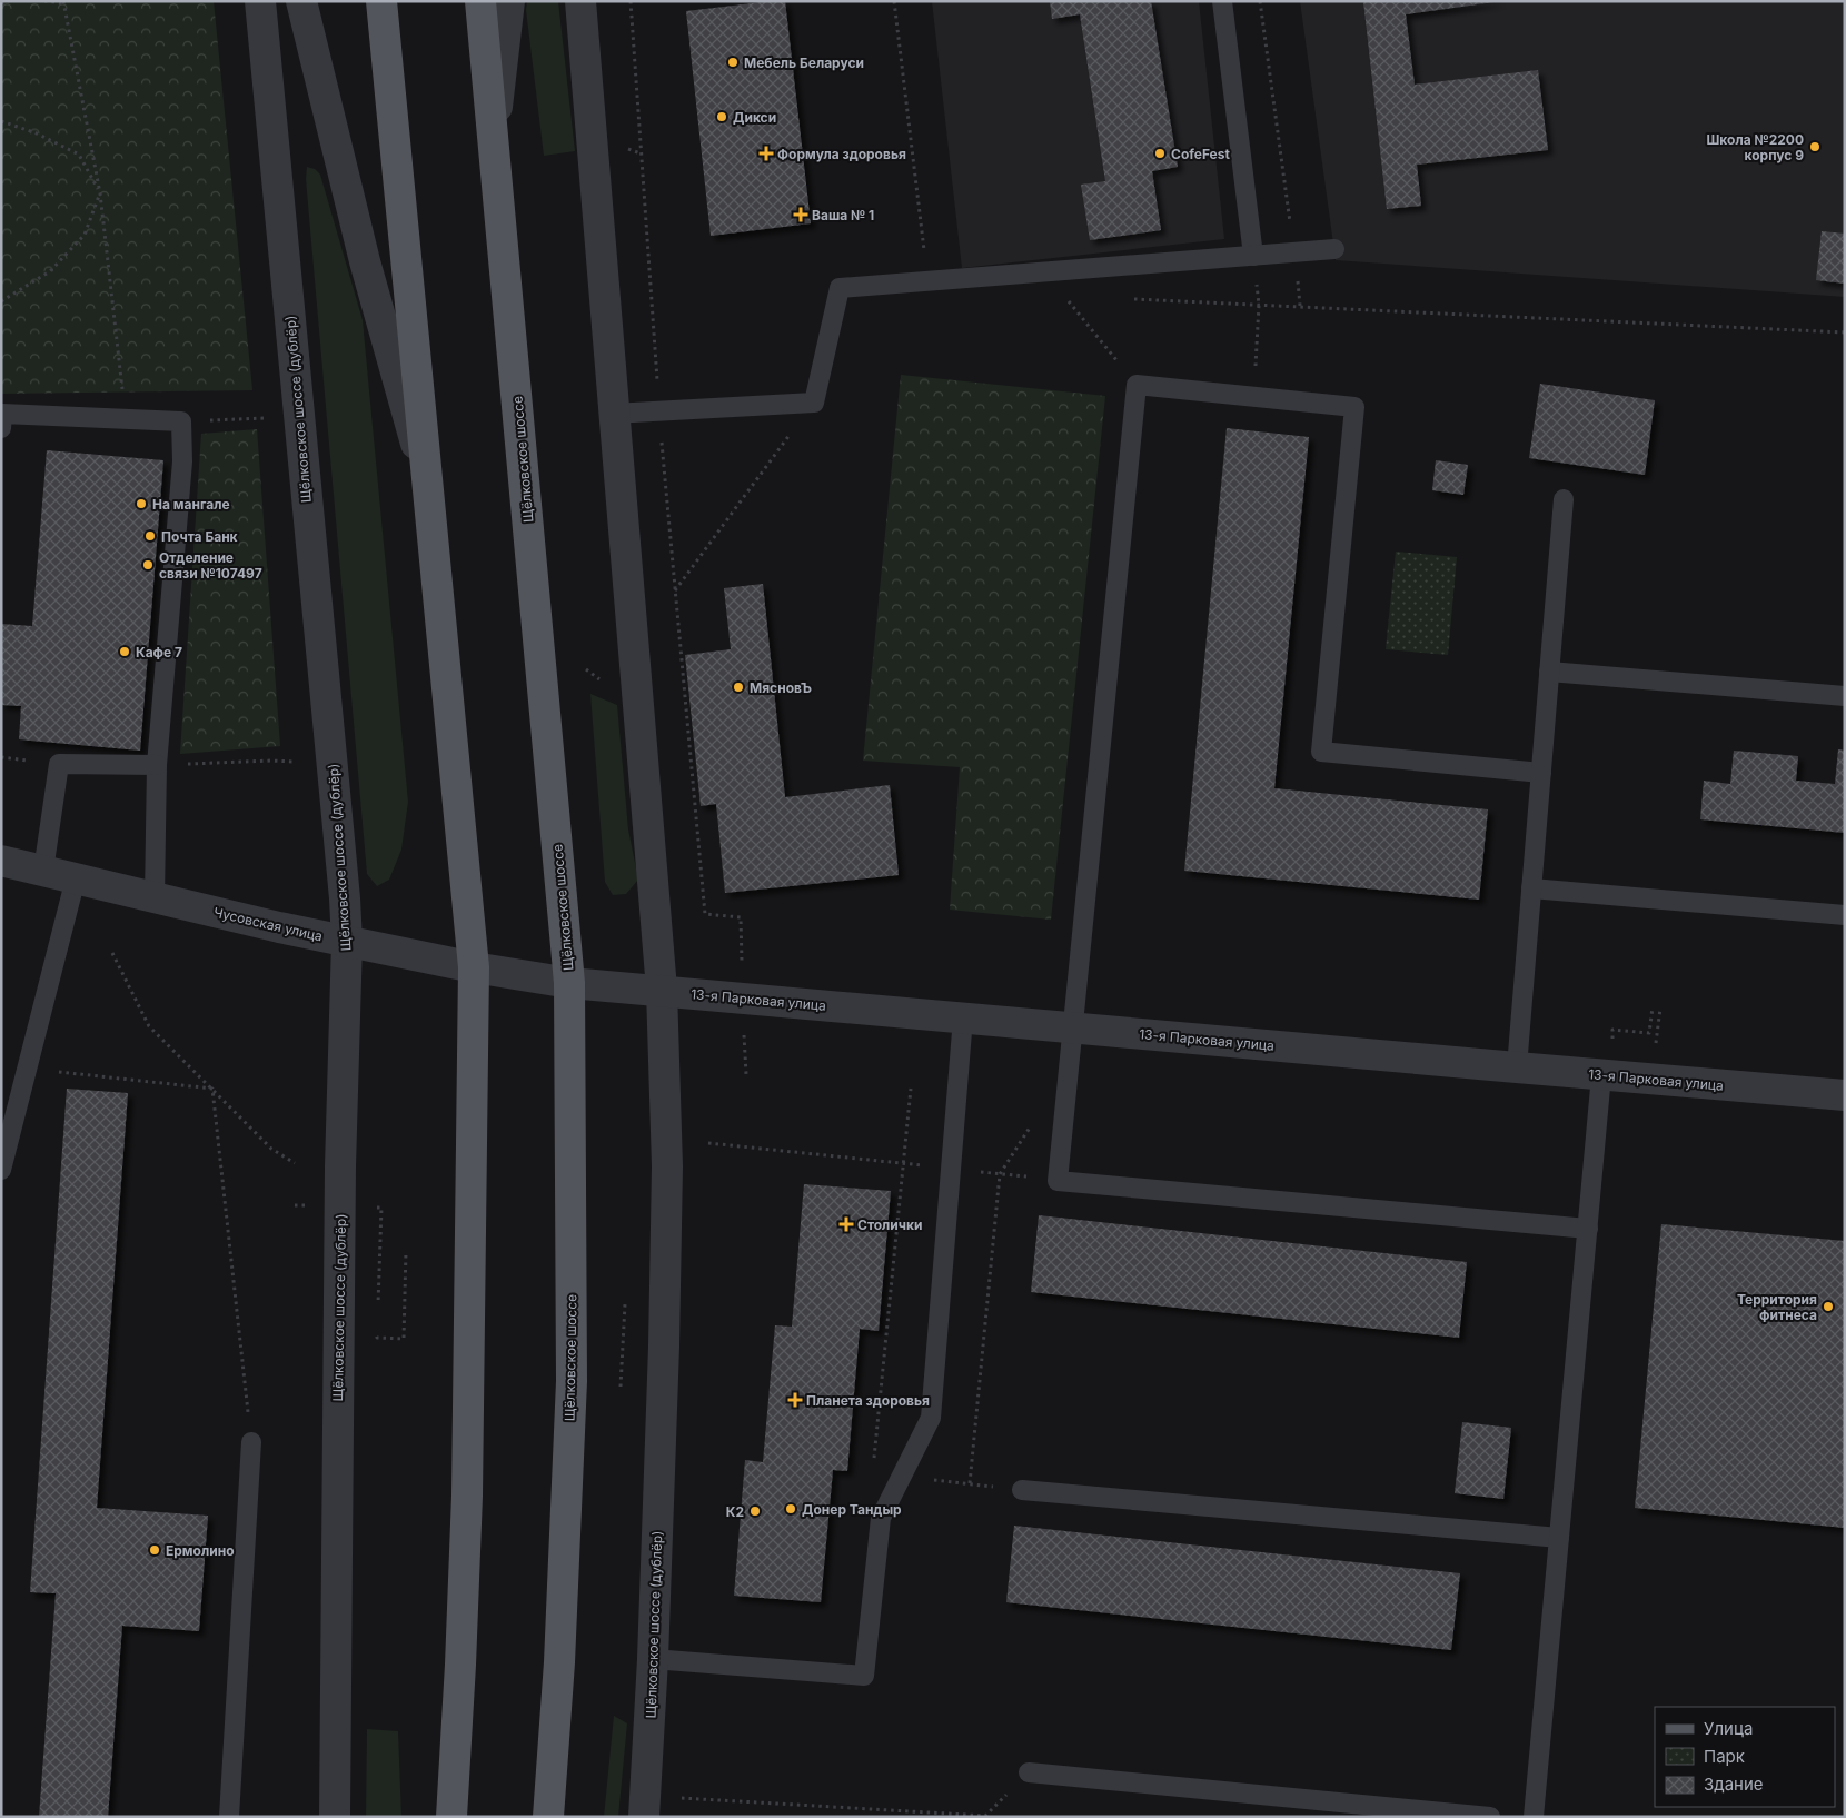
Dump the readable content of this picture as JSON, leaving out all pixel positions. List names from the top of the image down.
{
  "streets": {
    "main road": ["Щёлковское шоссе"],
    "street": ["Щёлковское шоссе (дублёр)", "Чусовская улица", "13-я Парковая улица"]
  },
  "crossings": [
    ["Щёлковское шоссе (дублёр)", "Чусовская улица"],
    ["Щёлковское шоссе (дублёр)", "13-я Парковая улица"],
    ["Щёлковское шоссе", "Чусовская улица"],
    ["Щёлковское шоссе", "13-я Парковая улица"],
    ["Чусовская улица", "13-я Парковая улица"]
  ],
  "places": {
    "other": [
      "Мебель Беларуси",
      "Дикси",
      "Школа №2200 корпус 9",
      "CofeFest",
      "На мангале",
      "Почта Банк",
      "Отделение связи №107497",
      "Кафе 7",
      "МясновЪ",
      "Территория фитнеса",
      "Донер Тандыр",
      "К2",
      "Ермолино"
    ],
    "health": [
      "Формула здоровья",
      "Ваша № 1",
      "Столички",
      "Планета здоровья"
    ]
  },
  "legend": ["Улица", "Парк", "Здание"]
}
